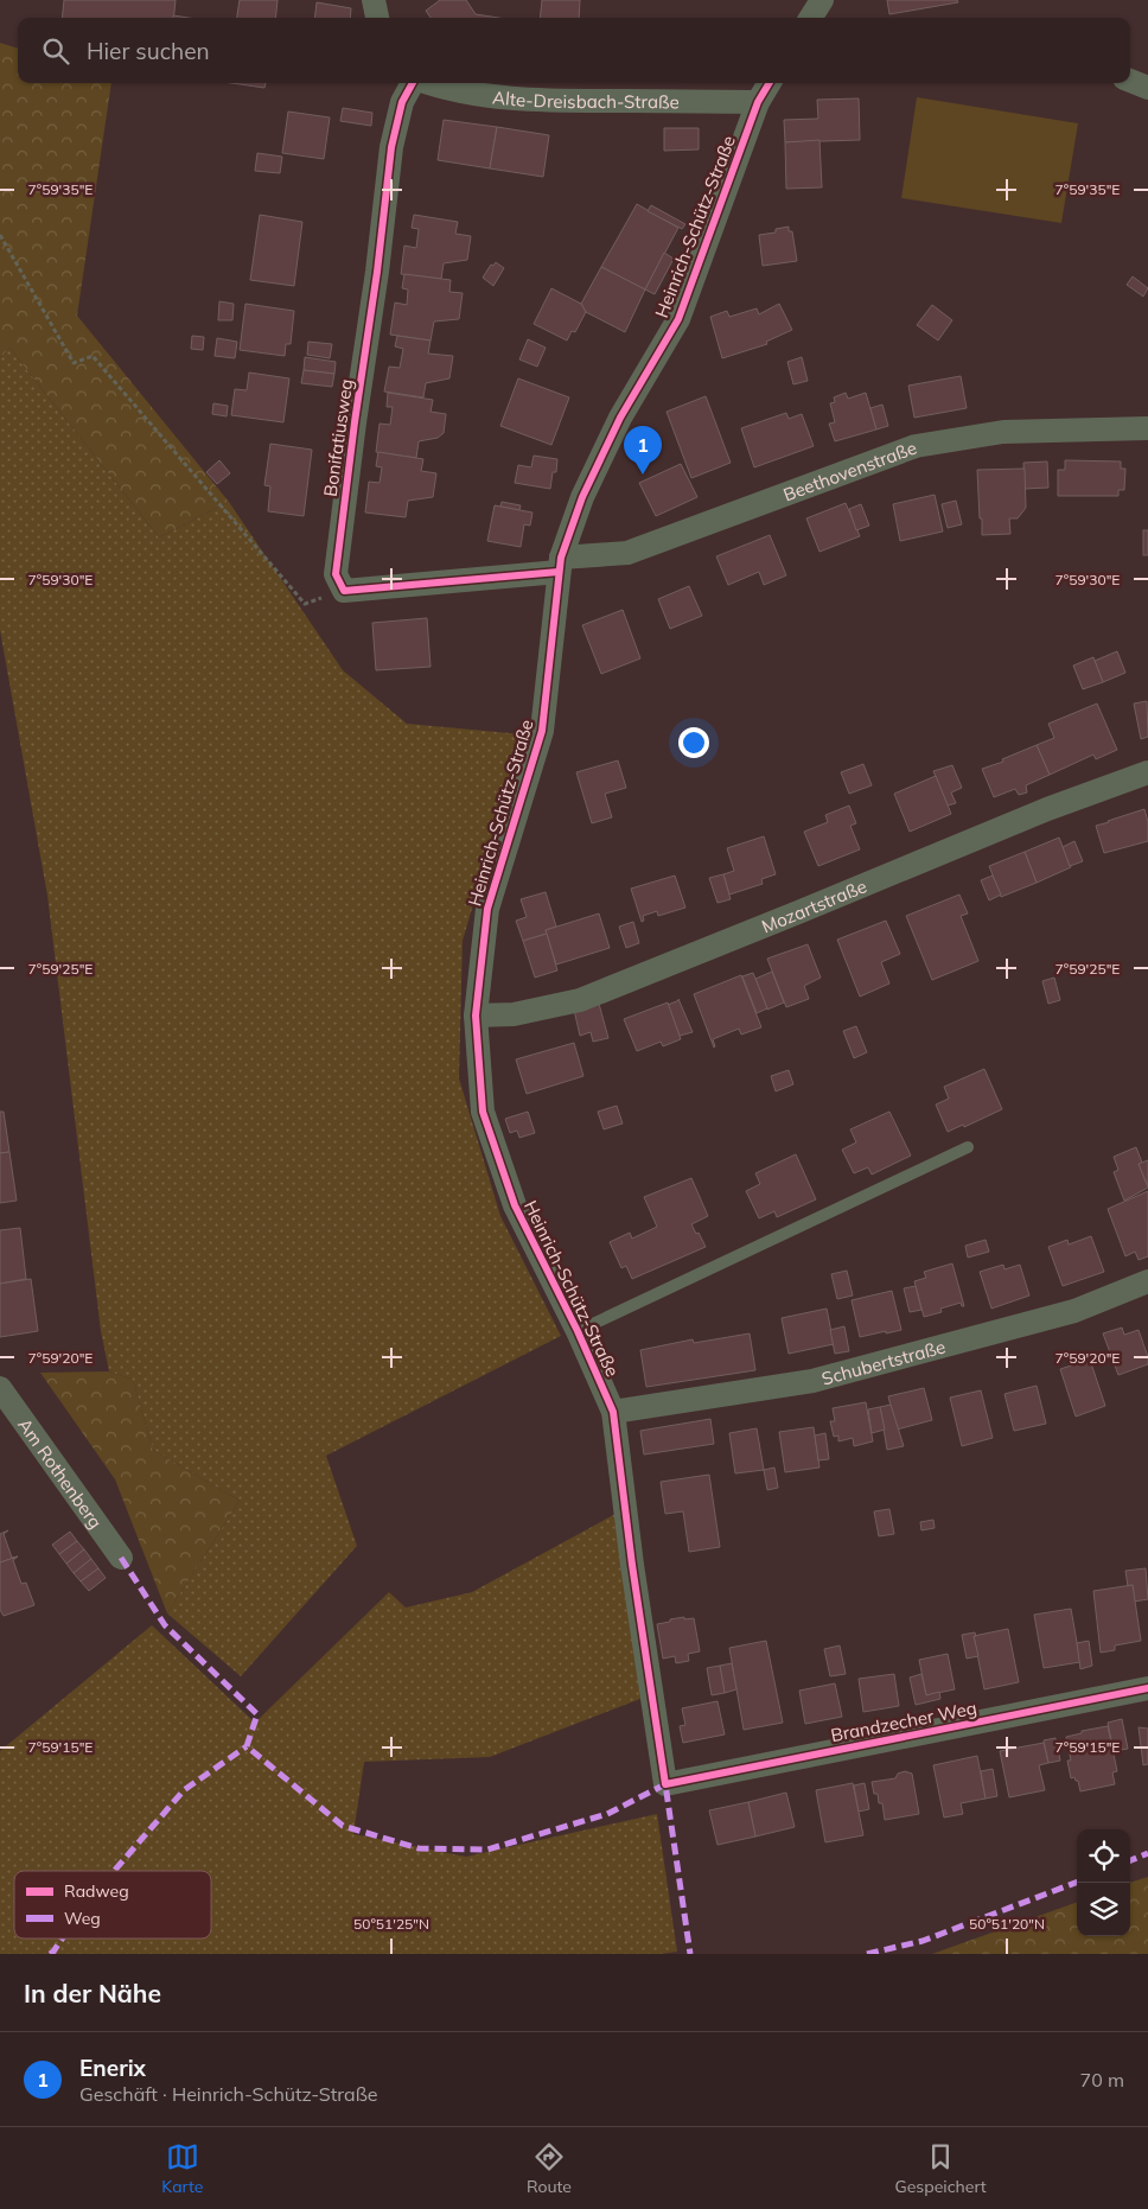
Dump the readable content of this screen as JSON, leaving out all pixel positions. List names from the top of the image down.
{
  "streets": {
    "street": [
      "Alte-Dreisbach-Straße",
      "Heinrich-Schütz-Straße",
      "Bonifatiusweg",
      "Beethovenstraße",
      "Mozartstraße",
      "Schubertstraße",
      "Am Rothenberg",
      "Brandzecher Weg"
    ]
  },
  "crossings": [
    ["Alte-Dreisbach-Straße", "Heinrich-Schütz-Straße"],
    ["Heinrich-Schütz-Straße", "Bonifatiusweg"],
    ["Heinrich-Schütz-Straße", "Beethovenstraße"],
    ["Heinrich-Schütz-Straße", "Mozartstraße"],
    ["Heinrich-Schütz-Straße", "Schubertstraße"],
    ["Heinrich-Schütz-Straße", "Brandzecher Weg"],
    ["Bonifatiusweg", "Beethovenstraße"]
  ],
  "legend": ["Radweg", "Weg"],
  "page": {
    "search": "Hier suchen",
    "pins": "1",
    "heading": "In der Nähe",
    "list": [
      {
        "mark": "1",
        "name": "Enerix",
        "note": "Geschäft · Heinrich-Schütz-Straße",
        "value": "70 m"
      }
    ],
    "nav": ["Karte", "Route", "Gespeichert"]
  },
  "coordinates": [
    "7°59'35\"E",
    "7°59'30\"E",
    "7°59'25\"E",
    "7°59'20\"E",
    "7°59'15\"E",
    "50°51'25\"N",
    "50°51'20\"N"
  ]
}
